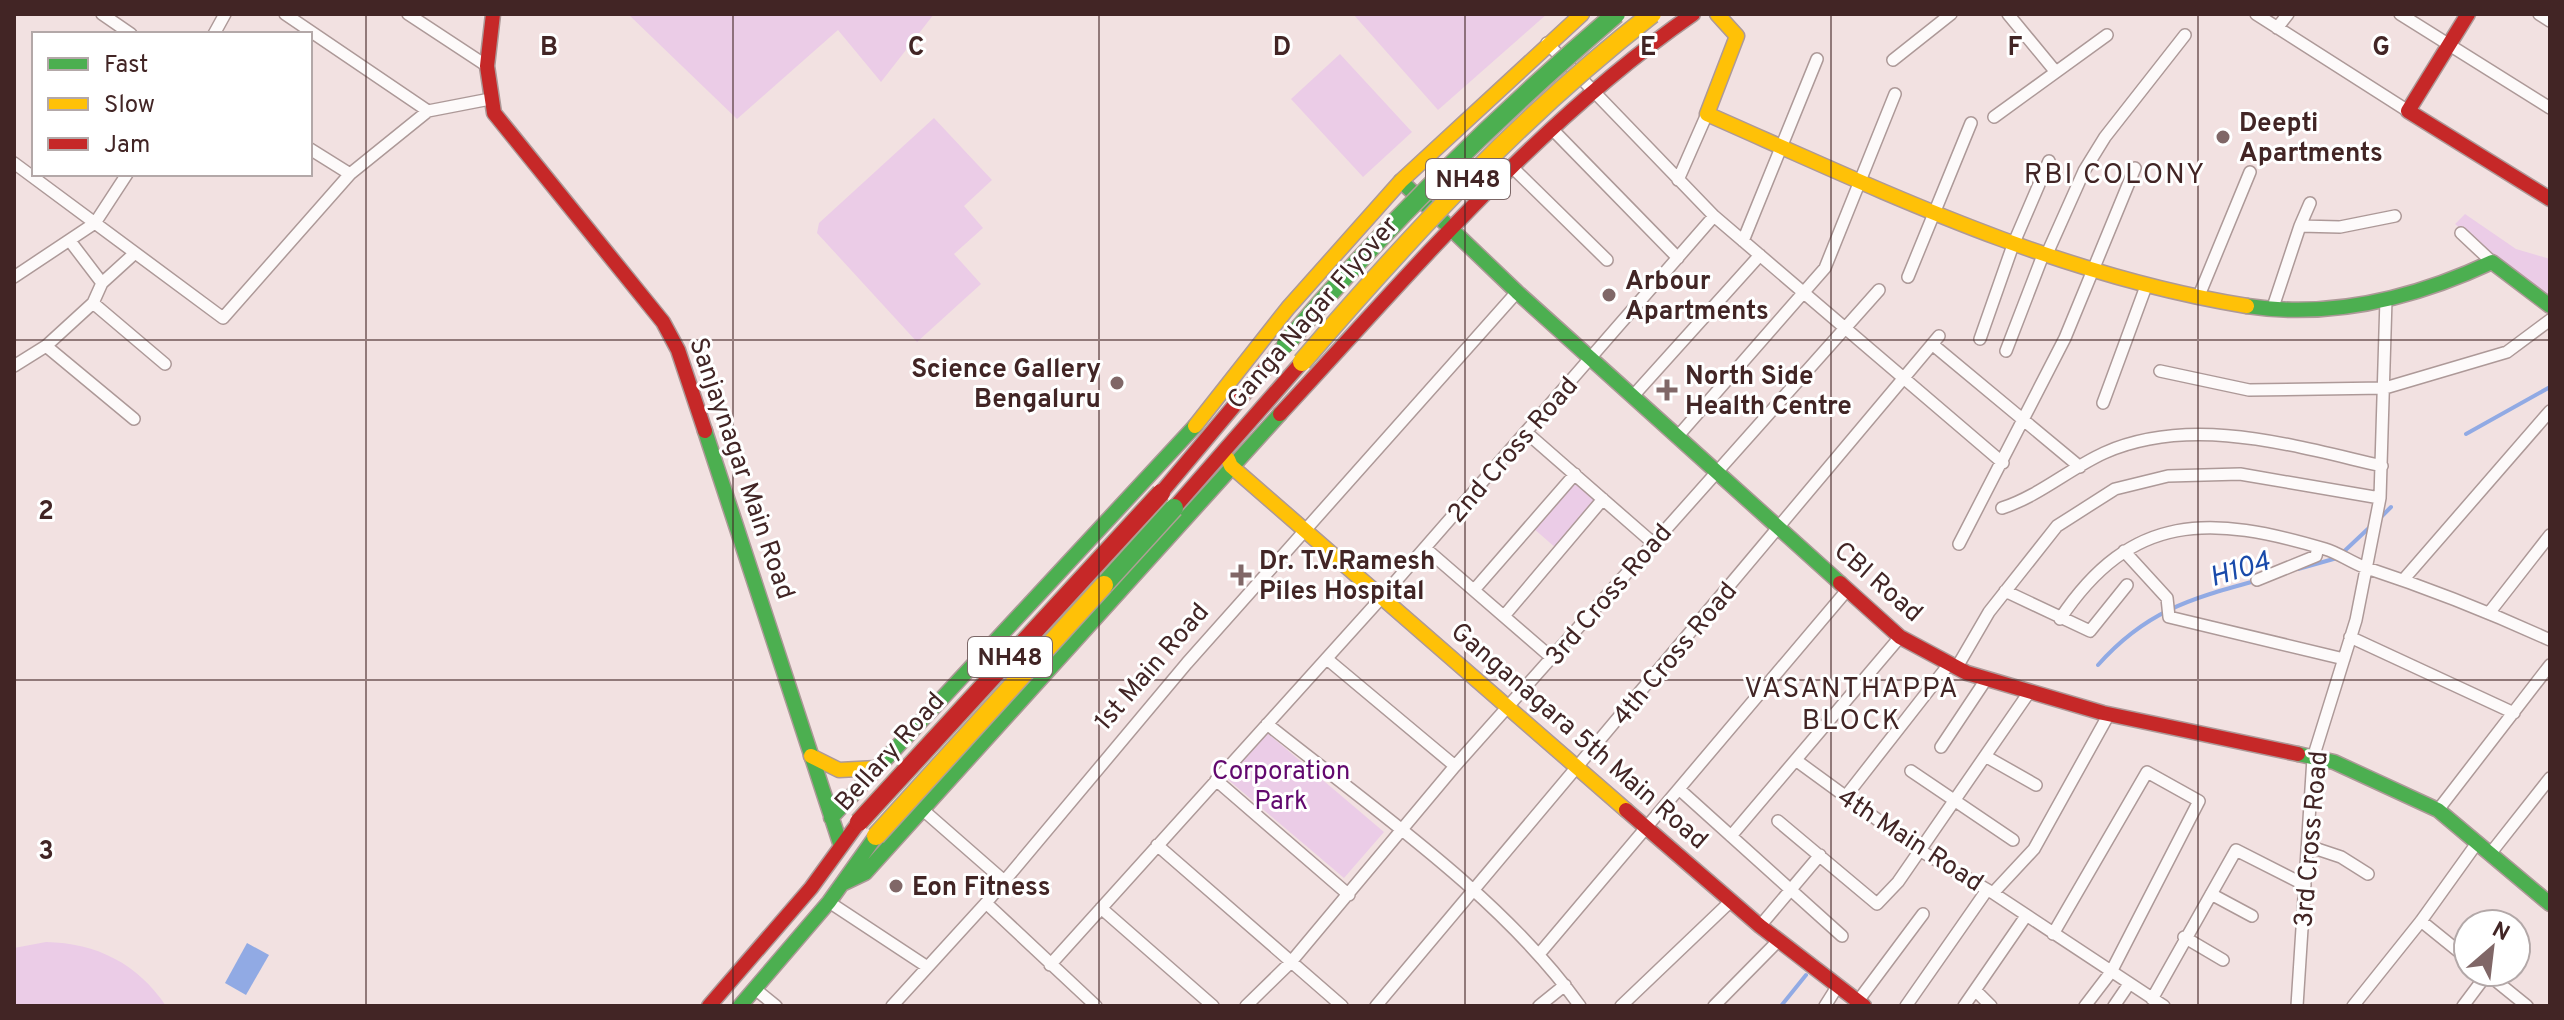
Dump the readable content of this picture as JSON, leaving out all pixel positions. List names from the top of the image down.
{
  "streets": {
    "main road": [
      "NH48",
      "Ganga Nagar Flyover",
      "Sanjaynagar Main Road",
      "CBI Road",
      "Ganganagara 5th Main Road",
      "Bellary Road"
    ],
    "street": [
      "2nd Cross Road",
      "3rd Cross Road",
      "4th Cross Road",
      "1st Main Road",
      "4th Main Road"
    ]
  },
  "crossings": [
    ["Ganga Nagar Flyover", "Ganganagara 5th Main Road"],
    ["Ganga Nagar Flyover", "Bellary Road"],
    ["2nd Cross Road", "CBI Road"],
    ["2nd Cross Road", "Ganganagara 5th Main Road"],
    ["Sanjaynagar Main Road", "Bellary Road"],
    ["CBI Road", "3rd Cross Road"],
    ["CBI Road", "4th Cross Road"],
    ["CBI Road", "1st Main Road"],
    ["3rd Cross Road", "Ganganagara 5th Main Road"],
    ["4th Cross Road", "Ganganagara 5th Main Road"],
    ["1st Main Road", "Ganganagara 5th Main Road"],
    ["Ganganagara 5th Main Road", "Bellary Road"]
  ],
  "districts": ["RBI COLONY", "VASANTHAPPA BLOCK"],
  "water": ["H104"],
  "parks": ["Corporation Park"],
  "places": {
    "other": [
      "Deepti Apartments",
      "Arbour Apartments",
      "Science Gallery Bengaluru",
      "Eon Fitness"
    ],
    "health": ["North Side Health Centre", "Dr. T.V.Ramesh Piles Hospital"]
  },
  "legend": ["Fast", "Slow", "Jam"],
  "north": "top right",
  "grid": {
    "columns": [
      "B",
      "C",
      "D",
      "E",
      "F",
      "G"
    ],
    "rows": ["2", "3"]
  }
}
